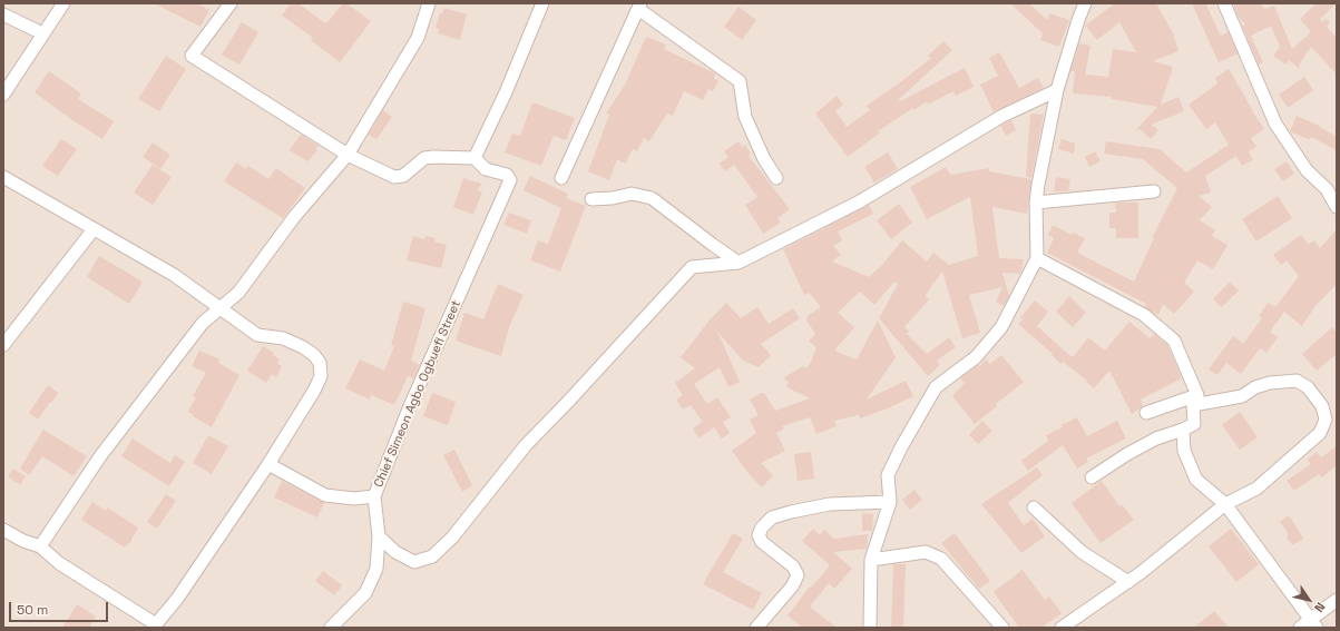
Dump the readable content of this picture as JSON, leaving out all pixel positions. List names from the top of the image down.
{
  "streets": {
    "street": ["Chief Simeon Agbo Ogbuefi Street"]
  },
  "scale_bar": "50 m",
  "north": "bottom right"
}
